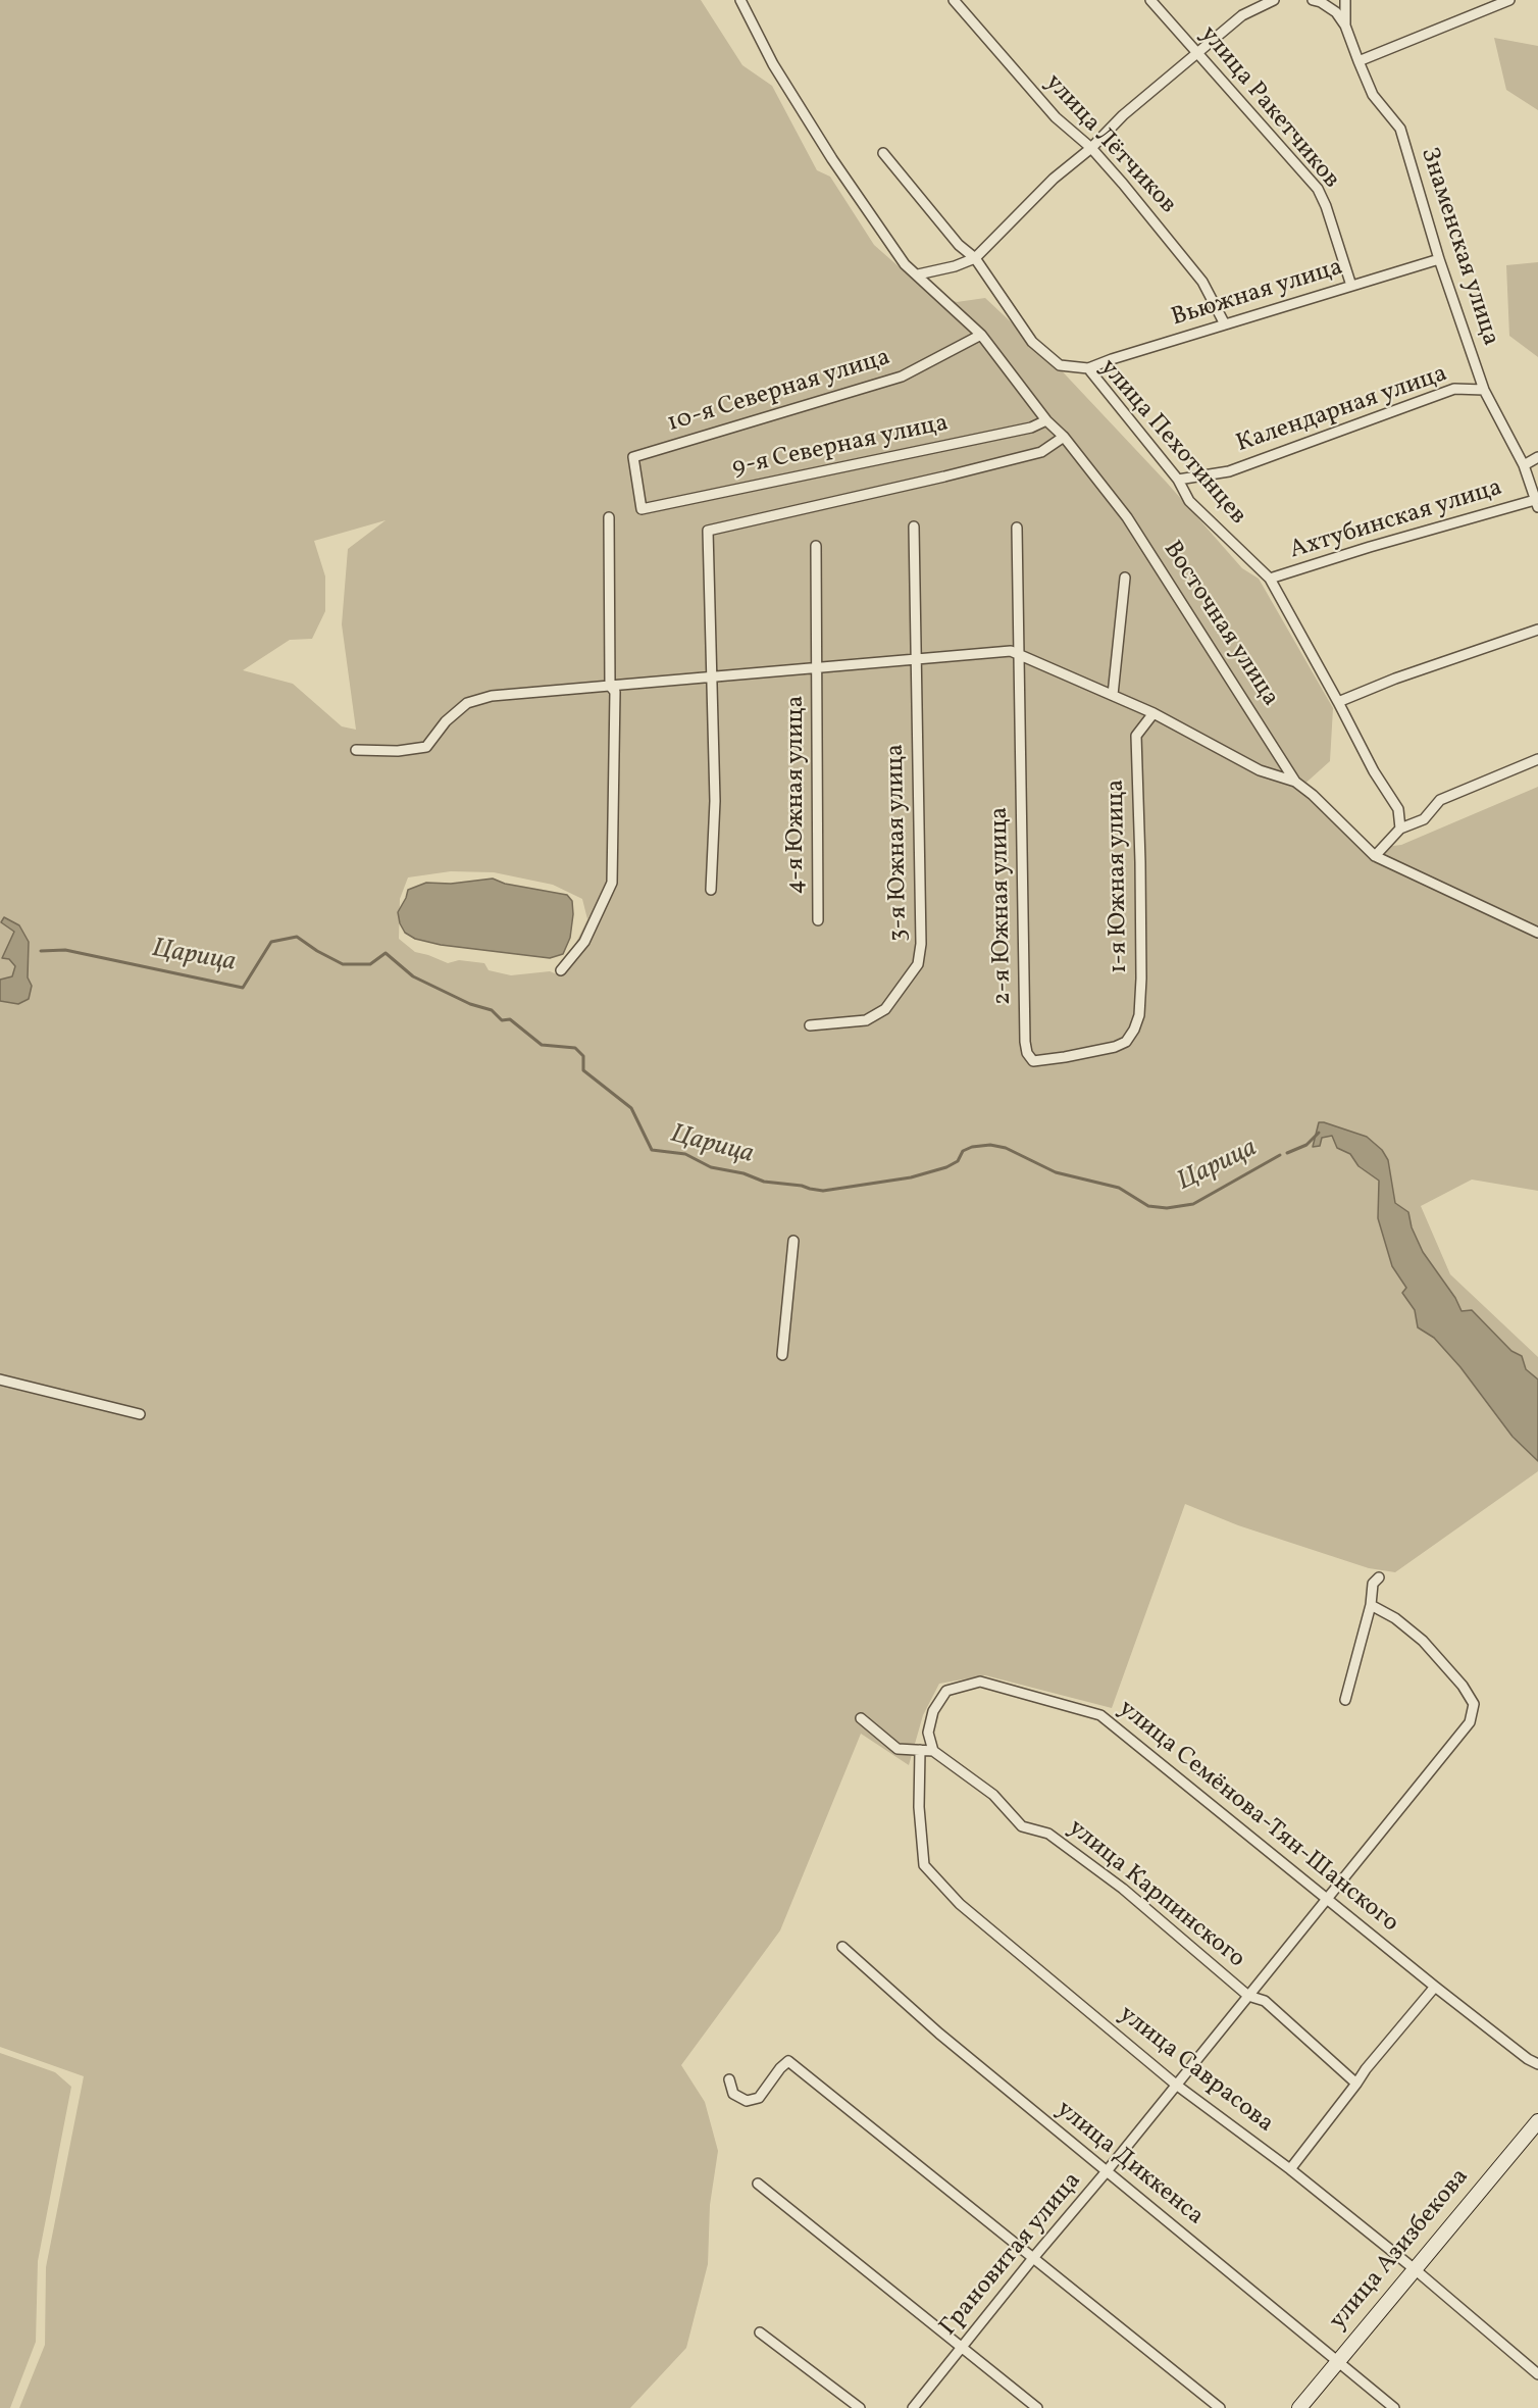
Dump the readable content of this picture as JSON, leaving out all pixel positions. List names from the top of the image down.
{
  "streets": {
    "main road": ["улица Азизбекова"],
    "street": [
      "улица Ракетчиков",
      "улица Лётчиков",
      "Знаменская улица",
      "Вьюжная улица",
      "10-я Северная улица",
      "Календарная улица",
      "улица Пехотинцев",
      "9-я Северная улица",
      "Ахтубинская улица",
      "Восточная улица",
      "4-я Южная улица",
      "3-я Южная улица",
      "1-я Южная улица",
      "2-я Южная улица",
      "улица Семёнова-Тян-Шанского",
      "улица Карпинского",
      "улица Саврасова",
      "улица Диккенса",
      "Грановитая улица"
    ]
  },
  "crossings": [
    ["улица Ракетчиков", "Вьюжная улица"],
    ["улица Лётчиков", "Вьюжная улица"],
    ["Знаменская улица", "Вьюжная улица"],
    ["Знаменская улица", "Календарная улица"],
    ["Знаменская улица", "Ахтубинская улица"],
    ["Вьюжная улица", "улица Пехотинцев"],
    ["10-я Северная улица", "9-я Северная улица"],
    ["10-я Северная улица", "Восточная улица"],
    ["Календарная улица", "улица Пехотинцев"],
    ["улица Пехотинцев", "Ахтубинская улица"],
    ["9-я Северная улица", "Восточная улица"],
    ["1-я Южная улица", "2-я Южная улица"],
    ["улица Семёнова-Тян-Шанского", "улица Карпинского"],
    ["улица Семёнова-Тян-Шанского", "Грановитая улица"],
    ["улица Карпинского", "Грановитая улица"],
    ["улица Саврасова", "улица Азизбекова"],
    ["улица Саврасова", "Грановитая улица"],
    ["улица Диккенса", "улица Азизбекова"],
    ["улица Диккенса", "Грановитая улица"]
  ],
  "water": ["Царица"]
}
